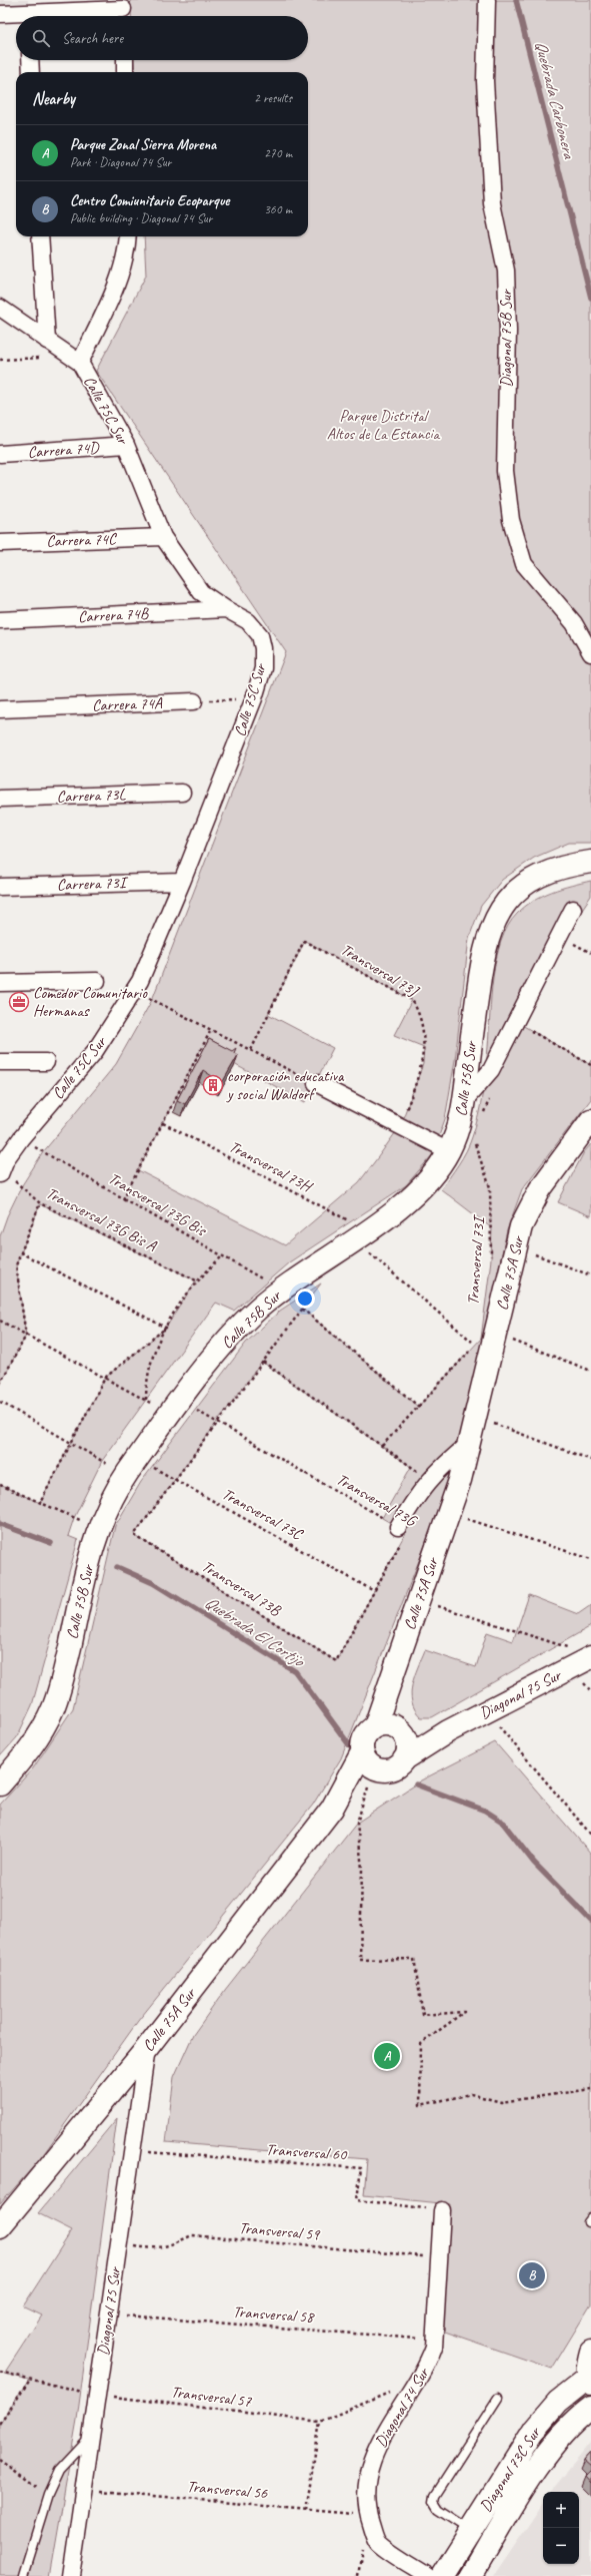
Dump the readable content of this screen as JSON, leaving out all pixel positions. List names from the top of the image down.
{
  "streets": {
    "street": [
      "Diagonal 75B Sur",
      "Calle 75C Sur",
      "Carrera 74D",
      "Carrera 74C",
      "Carrera 74B",
      "Carrera 74A",
      "Carrera 73L",
      "Carrera 73I",
      "Calle 75B Sur",
      "Calle 75A Sur",
      "Diagonal 75 Sur",
      "Diagonal 74 Sur",
      "Diagonal 73C Sur"
    ],
    "path": [
      "Transversal 73J",
      "Transversal 73H",
      "Transversal 73G Bis",
      "Transversal 73G Bis A",
      "Transversal 73I",
      "Transversal 73G",
      "Transversal 73C",
      "Transversal 73B",
      "Transversal 60",
      "Transversal 59",
      "Transversal 58",
      "Transversal 57",
      "Transversal 56"
    ]
  },
  "crossings": [
    ["Calle 75C Sur", "Carrera 74D"],
    ["Calle 75C Sur", "Carrera 74C"],
    ["Calle 75C Sur", "Carrera 74B"],
    ["Calle 75C Sur", "Carrera 73I"],
    ["Calle 75C Sur", "Transversal 73G Bis"],
    ["Calle 75C Sur", "Transversal 73G Bis A"],
    ["Calle 75B Sur", "Transversal 73H"],
    ["Calle 75B Sur", "Transversal 73G Bis"],
    ["Calle 75B Sur", "Transversal 73I"],
    ["Calle 75B Sur", "Transversal 73G"],
    ["Calle 75B Sur", "Transversal 73C"],
    ["Calle 75A Sur", "Diagonal 75 Sur"],
    ["Transversal 73C", "Transversal 73B"],
    ["Diagonal 75 Sur", "Transversal 60"],
    ["Diagonal 75 Sur", "Transversal 59"],
    ["Diagonal 75 Sur", "Transversal 58"],
    ["Diagonal 75 Sur", "Transversal 57"],
    ["Diagonal 75 Sur", "Transversal 56"],
    ["Transversal 60", "Diagonal 74 Sur"],
    ["Transversal 59", "Diagonal 74 Sur"],
    ["Transversal 58", "Diagonal 74 Sur"],
    ["Transversal 57", "Diagonal 74 Sur"],
    ["Diagonal 74 Sur", "Transversal 56"]
  ],
  "water": ["Quebrada Carbonera", "Quebrada El Cortijo"],
  "parks": ["Parque Distrital Altos de La Estancia"],
  "places": {
    "office": ["Comedor Comunitario Hermanas"],
    "building": ["corporación educativa y social Waldorf"]
  },
  "page": {
    "search": "Search here",
    "heading": ["Nearby", "2 results"],
    "list": [
      {
        "mark": "A",
        "name": "Parque Zonal Sierra Morena",
        "note": "Park · Diagonal 74 Sur",
        "value": "270 m"
      },
      {
        "mark": "B",
        "name": "Centro Comiunitario Ecoparque",
        "note": "Public building · Diagonal 74 Sur",
        "value": "360 m"
      }
    ],
    "pins": ["A", "B"],
    "map_buttons": ["+", "−"]
  }
}
